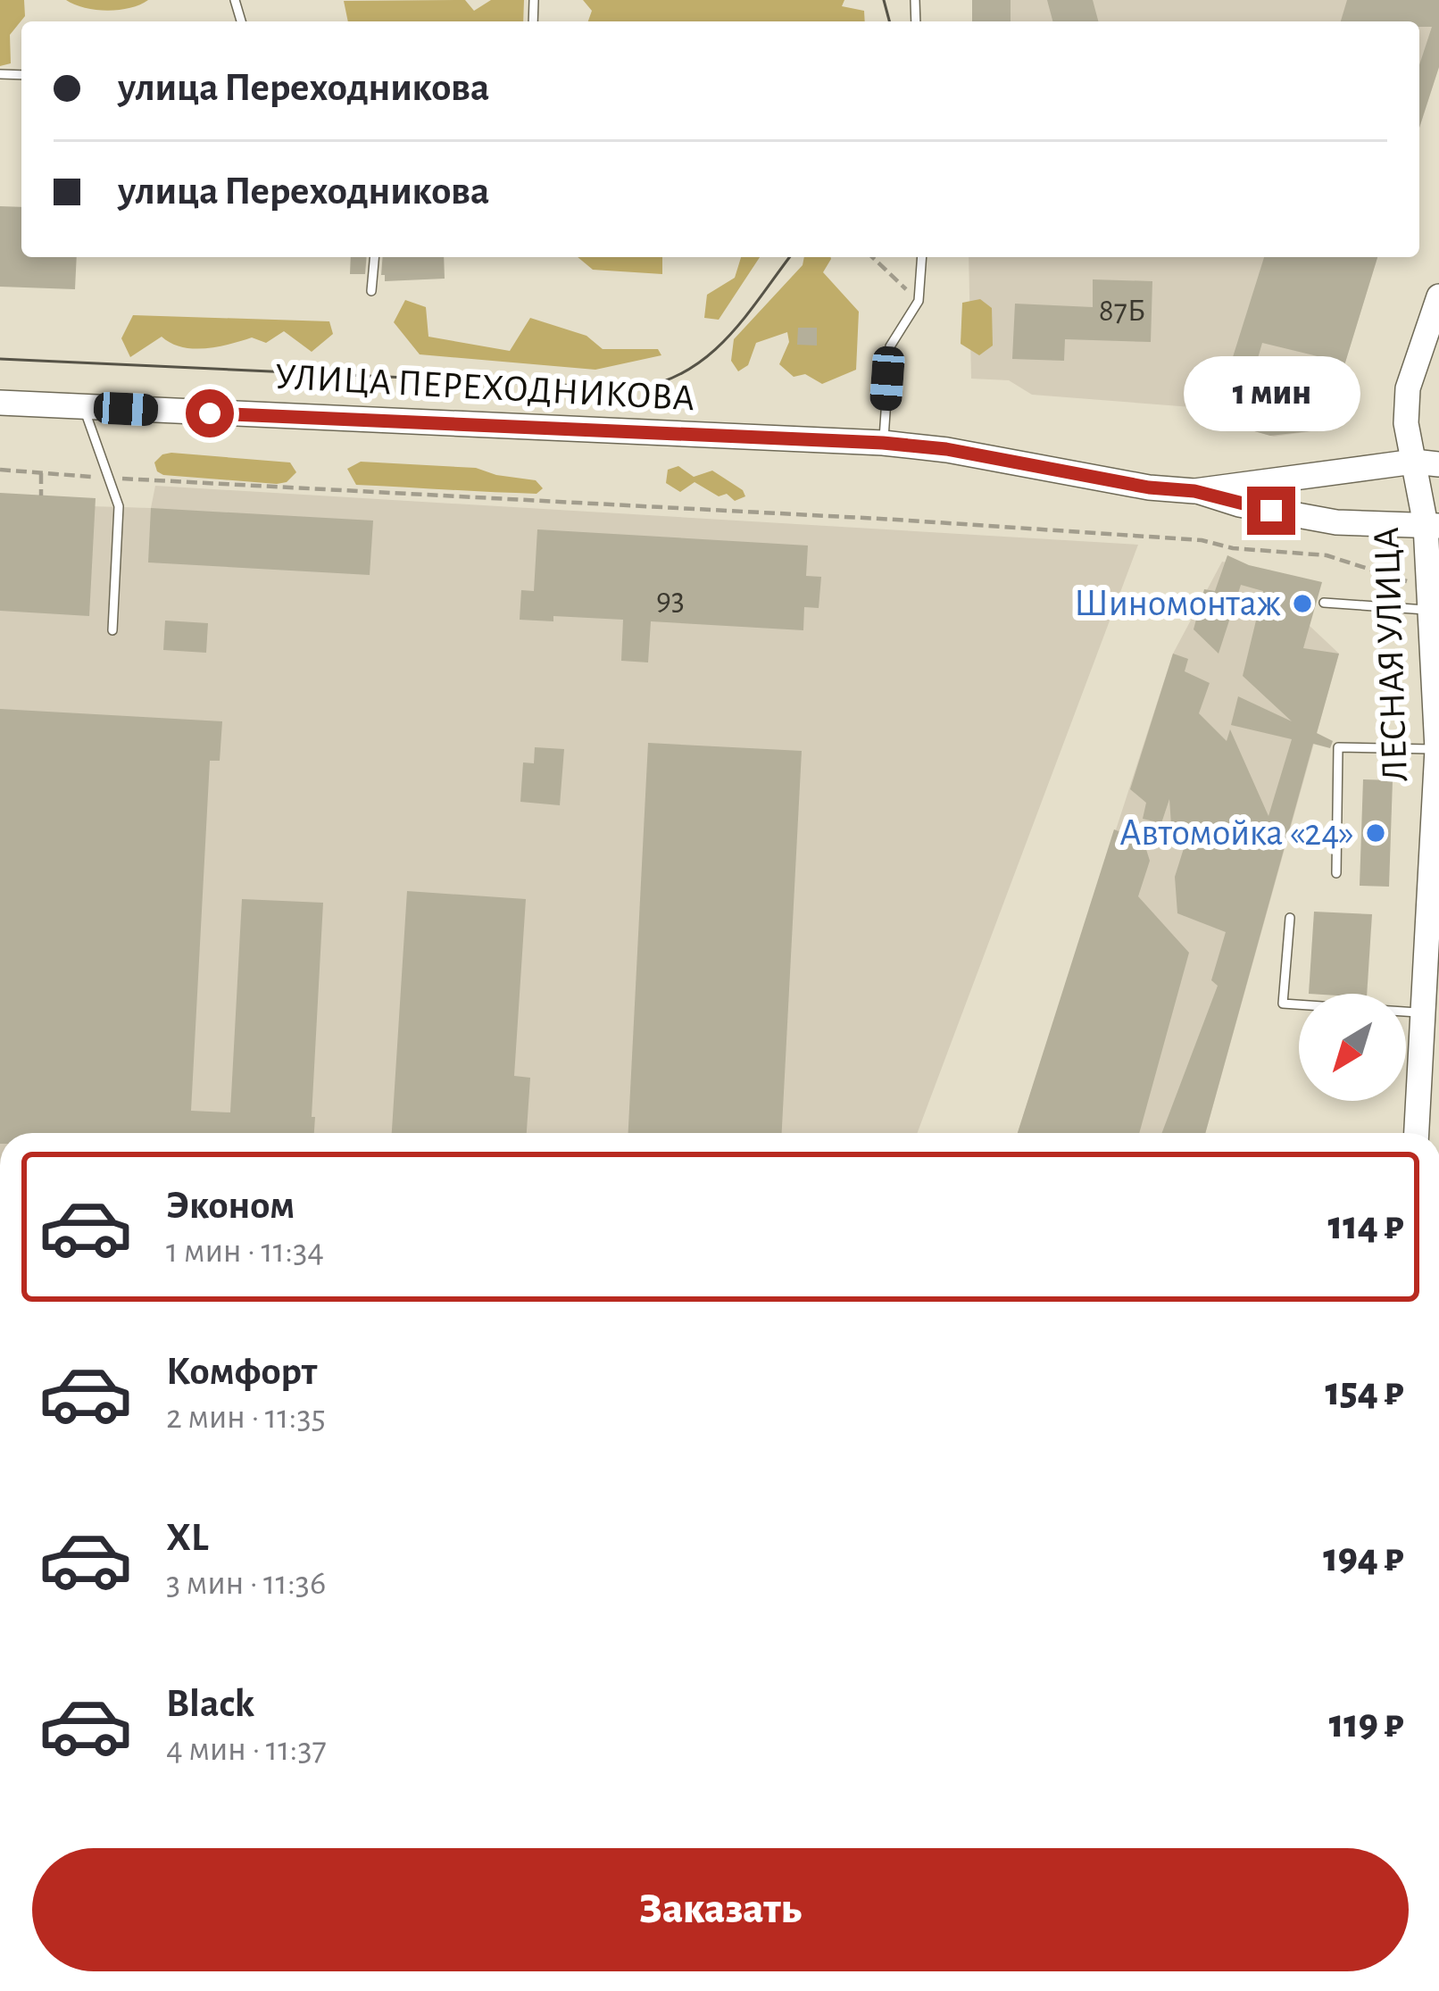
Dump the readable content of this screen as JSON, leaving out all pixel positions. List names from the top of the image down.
{
  "streets": {
    "main road": ["УЛИЦА ПЕРЕХОДНИКОВА", "ЛЕСНАЯ УЛИЦА"]
  },
  "places": ["Шиномонтаж", "Автомойка «24»"],
  "house_numbers": ["87Б", "93"],
  "north": "bottom left",
  "page": {
    "banner": ["улица Переходникова", "улица Переходникова"],
    "bubble": "1 мин",
    "list": [
      {
        "name": "Эконом",
        "note": "1 мин · 11:34",
        "value": "114 ₽"
      },
      {
        "name": "Комфорт",
        "note": "2 мин · 11:35",
        "value": "154 ₽"
      },
      {
        "name": "XL",
        "note": "3 мин · 11:36",
        "value": "194 ₽"
      },
      {
        "name": "Black",
        "note": "4 мин · 11:37",
        "value": "119 ₽"
      }
    ],
    "buttons": "Заказать"
  }
}
